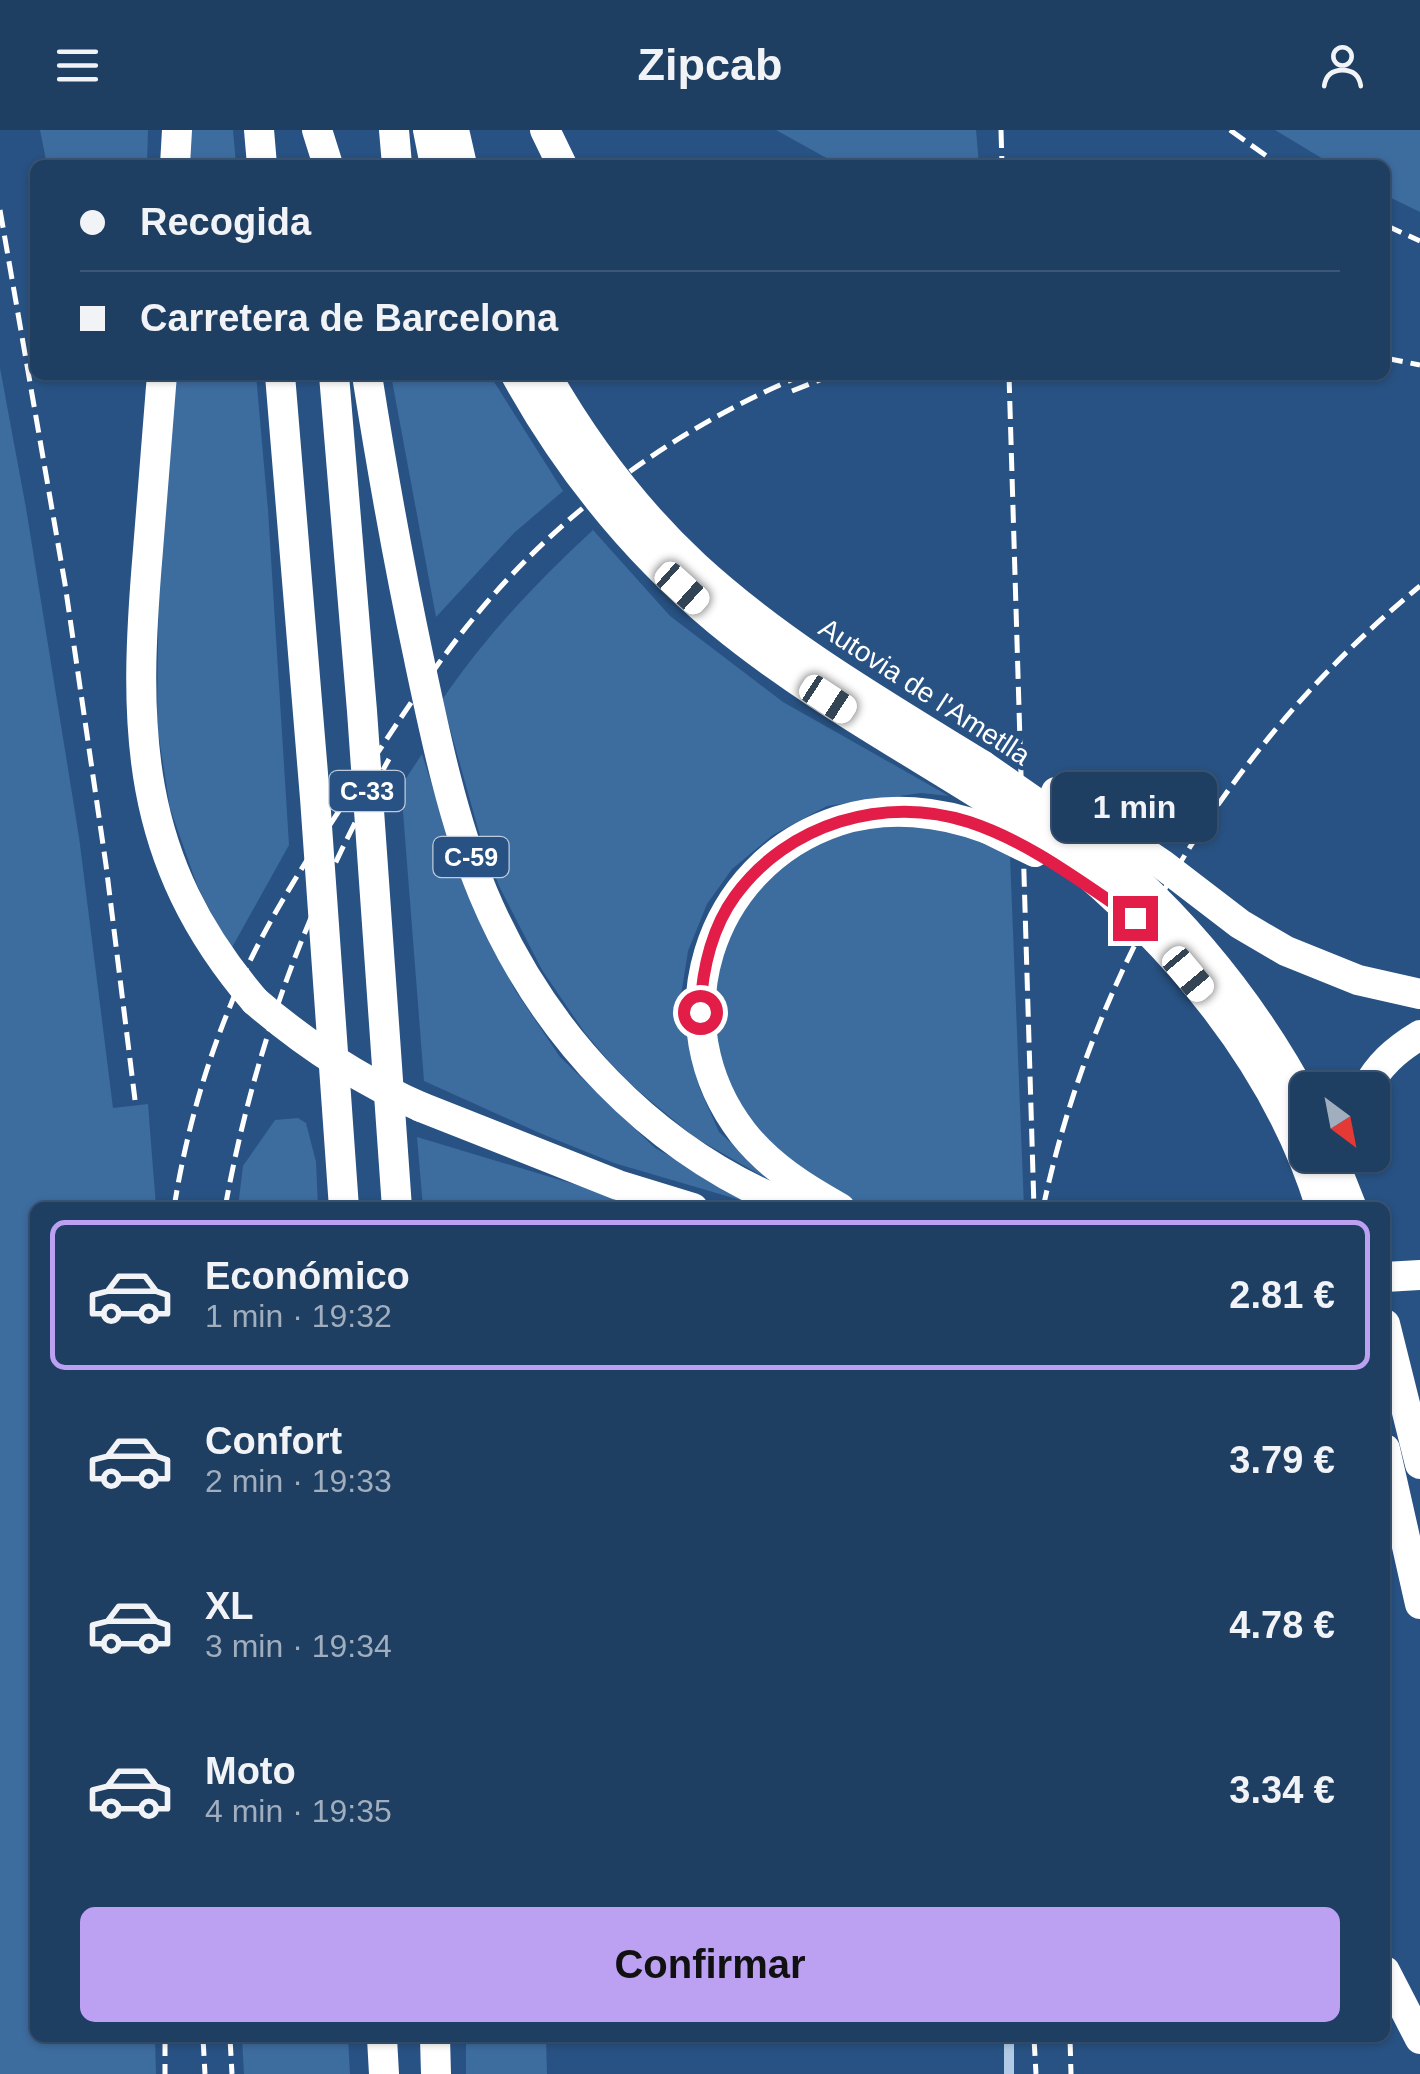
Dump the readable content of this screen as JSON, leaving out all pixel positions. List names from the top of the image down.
{
  "streets": {
    "highway": ["Autovia de l'Ametlla", "C-33", "C-59"]
  },
  "north": "bottom right",
  "page": {
    "header": "Zipcab",
    "banner": ["Recogida", "Carretera de Barcelona"],
    "bubble": "1 min",
    "list": [
      {
        "name": "Económico",
        "note": "1 min · 19:32",
        "value": "2.81 €"
      },
      {
        "name": "Confort",
        "note": "2 min · 19:33",
        "value": "3.79 €"
      },
      {
        "name": "XL",
        "note": "3 min · 19:34",
        "value": "4.78 €"
      },
      {
        "name": "Moto",
        "note": "4 min · 19:35",
        "value": "3.34 €"
      }
    ],
    "buttons": "Confirmar"
  }
}
